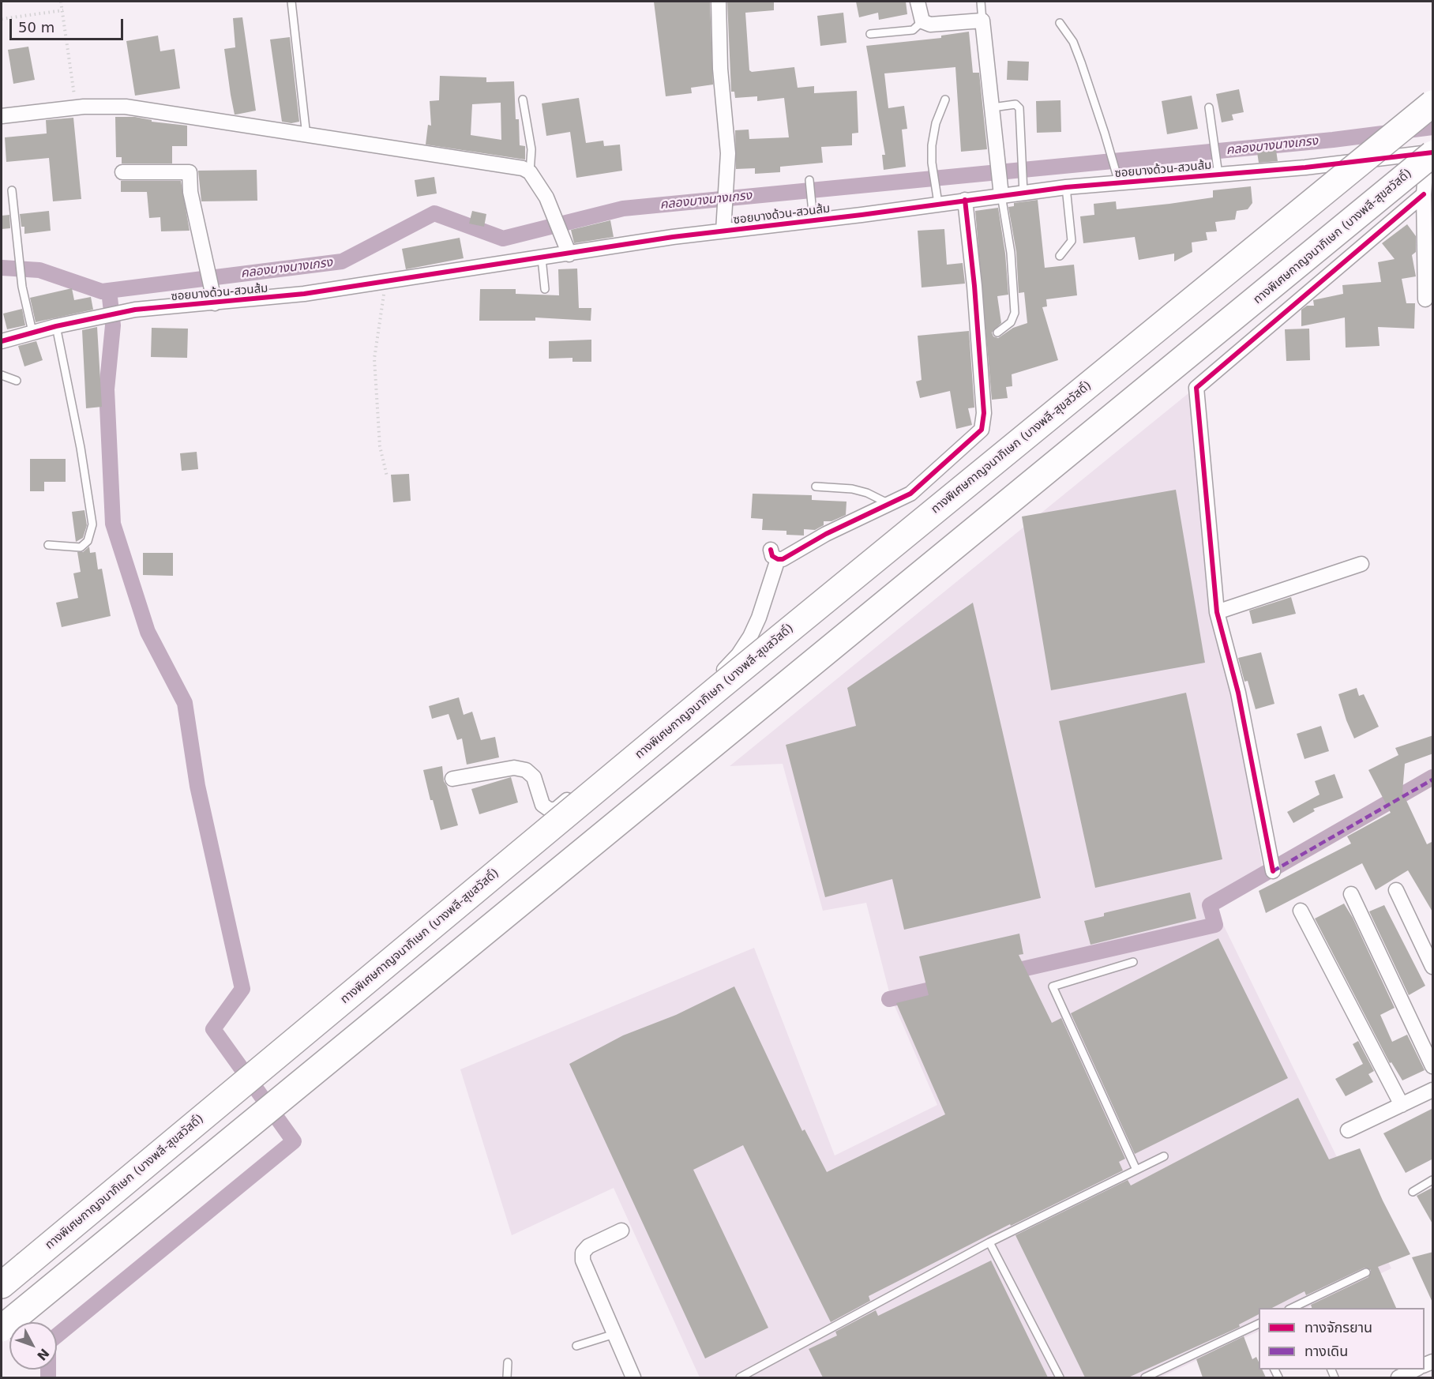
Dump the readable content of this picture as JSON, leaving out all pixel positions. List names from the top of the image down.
{
  "streets": {
    "highway": ["ทางพิเศษกาญจนาภิเษก (บางพลี-สุขสวัสดิ์)"],
    "street": ["ซอยบางด้วน-สวนส้ม"]
  },
  "crossings": [
    ["ซอยบางด้วน-สวนส้ม", "ทางพิเศษกาญจนาภิเษก (บางพลี-สุขสวัสดิ์)"]
  ],
  "water": ["คลองบางนางเกรง"],
  "legend": ["ทางจักรยาน", "ทางเดิน"],
  "scale_bar": "50 m",
  "north": "bottom right"
}
